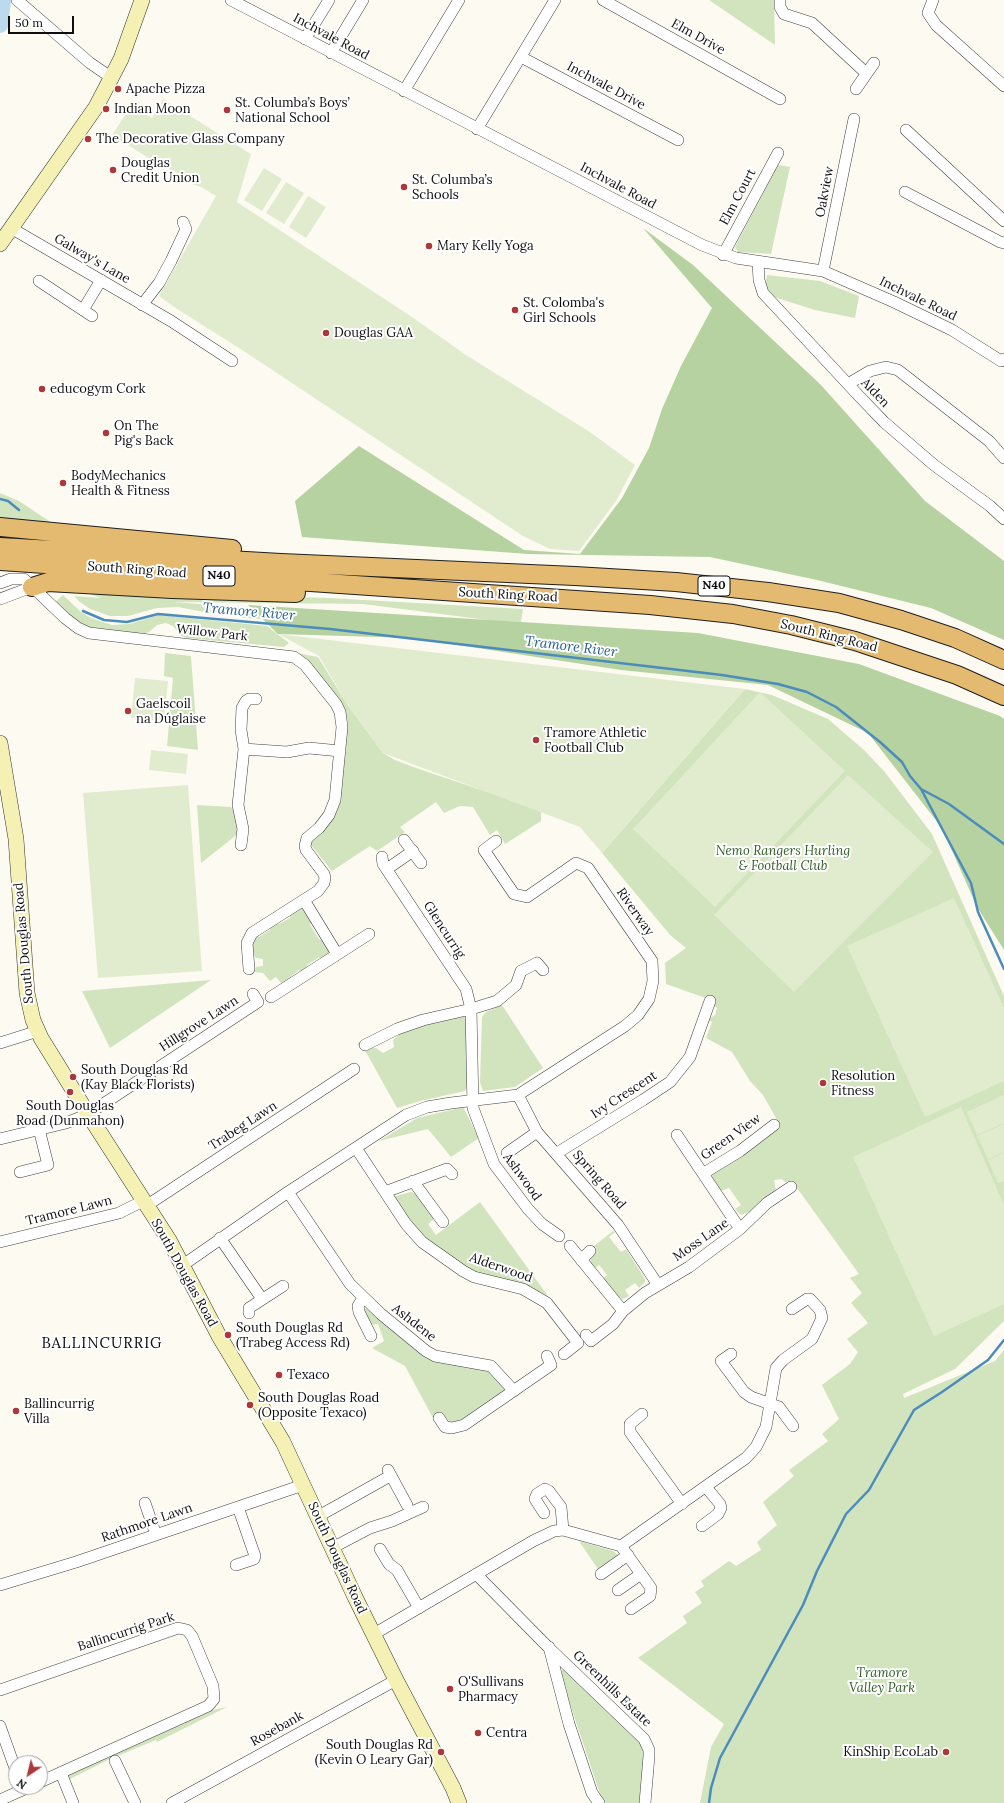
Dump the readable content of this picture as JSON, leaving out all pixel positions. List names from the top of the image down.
{
  "streets": {
    "highway": ["South Ring Road", "N40"],
    "main road": ["South Douglas Road"],
    "street": [
      "Inchvale Road",
      "Elm Drive",
      "Inchvale Drive",
      "Oakview",
      "Elm Court",
      "Galway's Lane",
      "Alden",
      "Willow Park",
      "Riverway",
      "Glencurrig",
      "Hillgrove Lawn",
      "Ivy Crescent",
      "Trabeg Lawn",
      "Green View",
      "Ashwood",
      "Spring Road",
      "Tramore Lawn",
      "Moss Lane",
      "Alderwood",
      "Ashdene",
      "Rathmore Lawn",
      "Ballincurrig Park",
      "Greenhills Estate",
      "Rosebank"
    ]
  },
  "crossings": [
    ["Inchvale Road", "Oakview"],
    ["Inchvale Road", "Elm Court"],
    ["Inchvale Road", "Alden"],
    ["Riverway", "Spring Road"],
    ["Glencurrig", "Ashwood"],
    ["South Douglas Road", "Hillgrove Lawn"],
    ["South Douglas Road", "Trabeg Lawn"],
    ["South Douglas Road", "Tramore Lawn"],
    ["South Douglas Road", "Rathmore Lawn"],
    ["South Douglas Road", "Rosebank"],
    ["Ivy Crescent", "Spring Road"],
    ["Trabeg Lawn", "Tramore Lawn"],
    ["Green View", "Moss Lane"],
    ["Spring Road", "Moss Lane"]
  ],
  "districts": ["BALLINCURRIG"],
  "water": ["Tramore River"],
  "parks": ["Nemo Rangers Hurling & Football Club", "Tramore Valley Park"],
  "places": [
    "Apache Pizza",
    "Indian Moon",
    "St. Columba’s Boys’ National School",
    "The Decorative Glass Company",
    "Douglas Credit Union",
    "St. Columba’s Schools",
    "Mary Kelly Yoga",
    "St. Colomba's Girl Schools",
    "Douglas GAA",
    "educogym Cork",
    "On The Pig's Back",
    "BodyMechanics Health & Fitness",
    "Gaelscoil na Dúglaise",
    "Tramore Athletic Football Club",
    "South Douglas Rd (Kay Black Florists)",
    "Resolution Fitness",
    "South Douglas Road (Dunmahon)",
    "South Douglas Rd (Trabeg Access Rd)",
    "Texaco",
    "South Douglas Road (Opposite Texaco)",
    "Ballincurrig Villa",
    "O'Sullivans Pharmacy",
    "Centra",
    "South Douglas Rd (Kevin O Leary Gar)",
    "KinShip EcoLab"
  ],
  "scale_bar": "50 m",
  "north": "bottom left"
}
